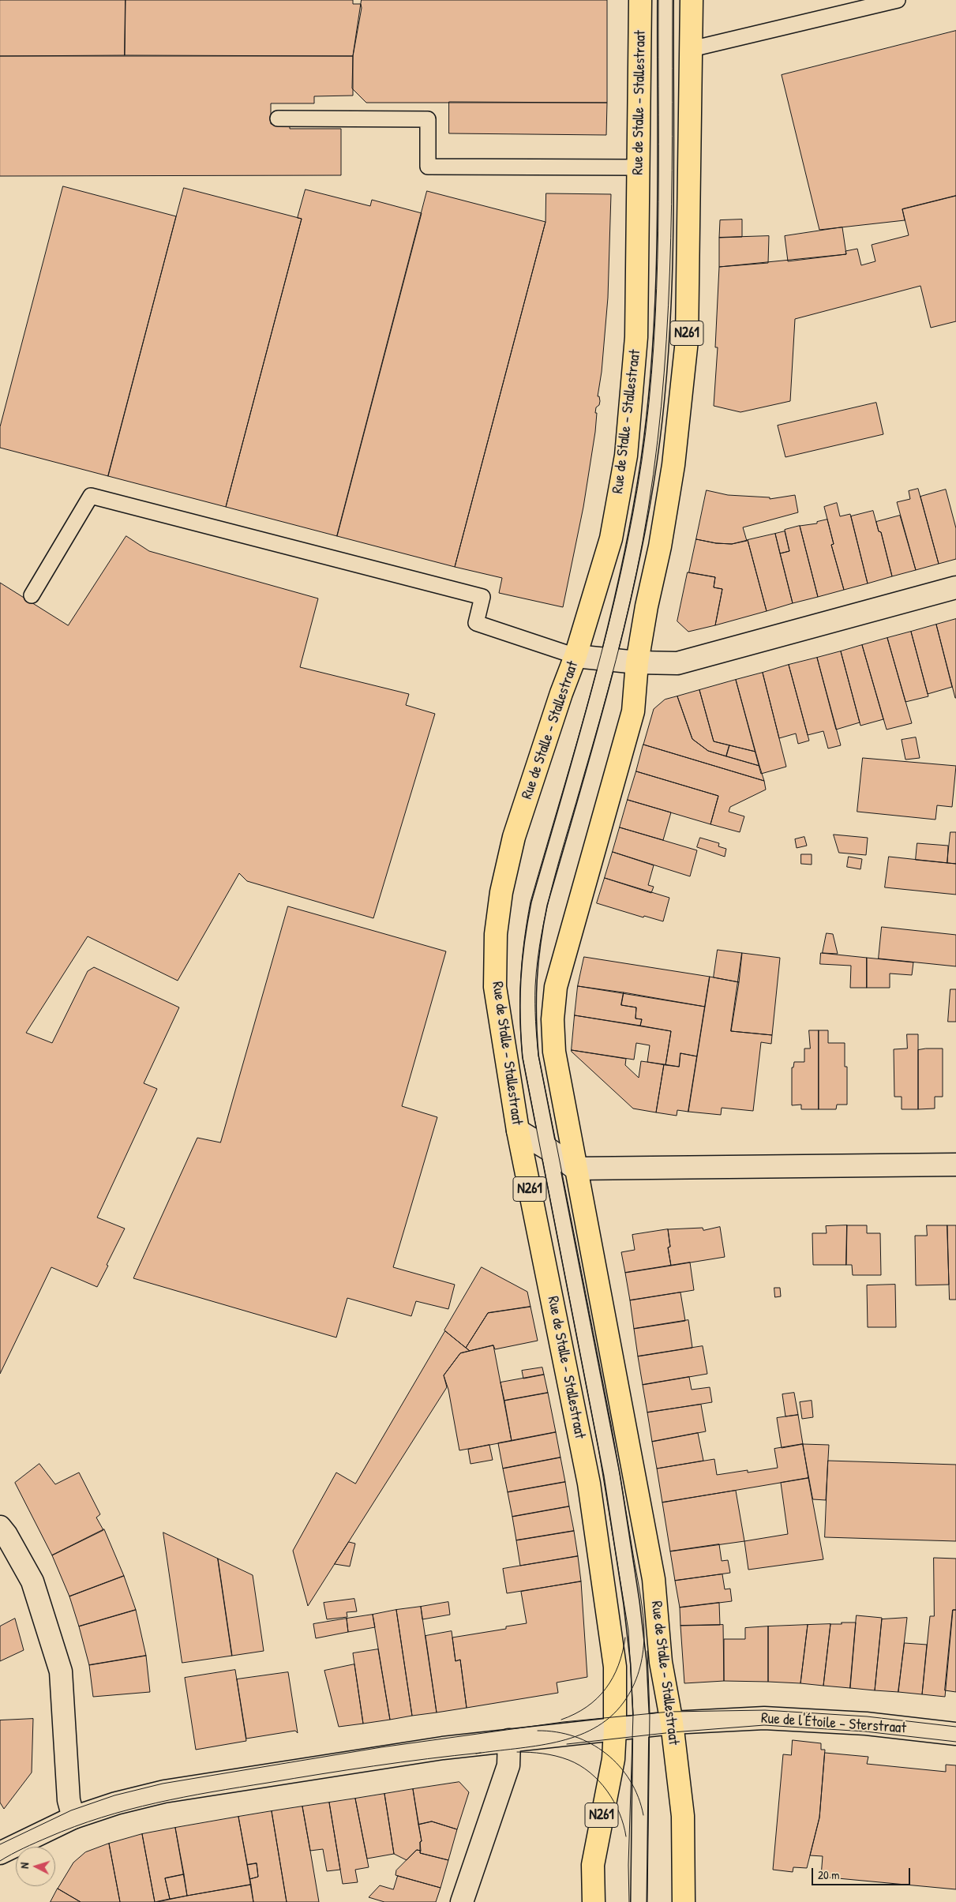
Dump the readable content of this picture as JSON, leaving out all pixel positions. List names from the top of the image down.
{
  "streets": {
    "main road": ["Rue de Stalle - Stallestraat", "N261"],
    "street": ["Rue de l'Étoile - Sterstraat"]
  },
  "crossings": [
    ["Rue de Stalle - Stallestraat", "Rue de l'Étoile - Sterstraat"]
  ],
  "scale_bar": "20 m",
  "north": "left"
}
